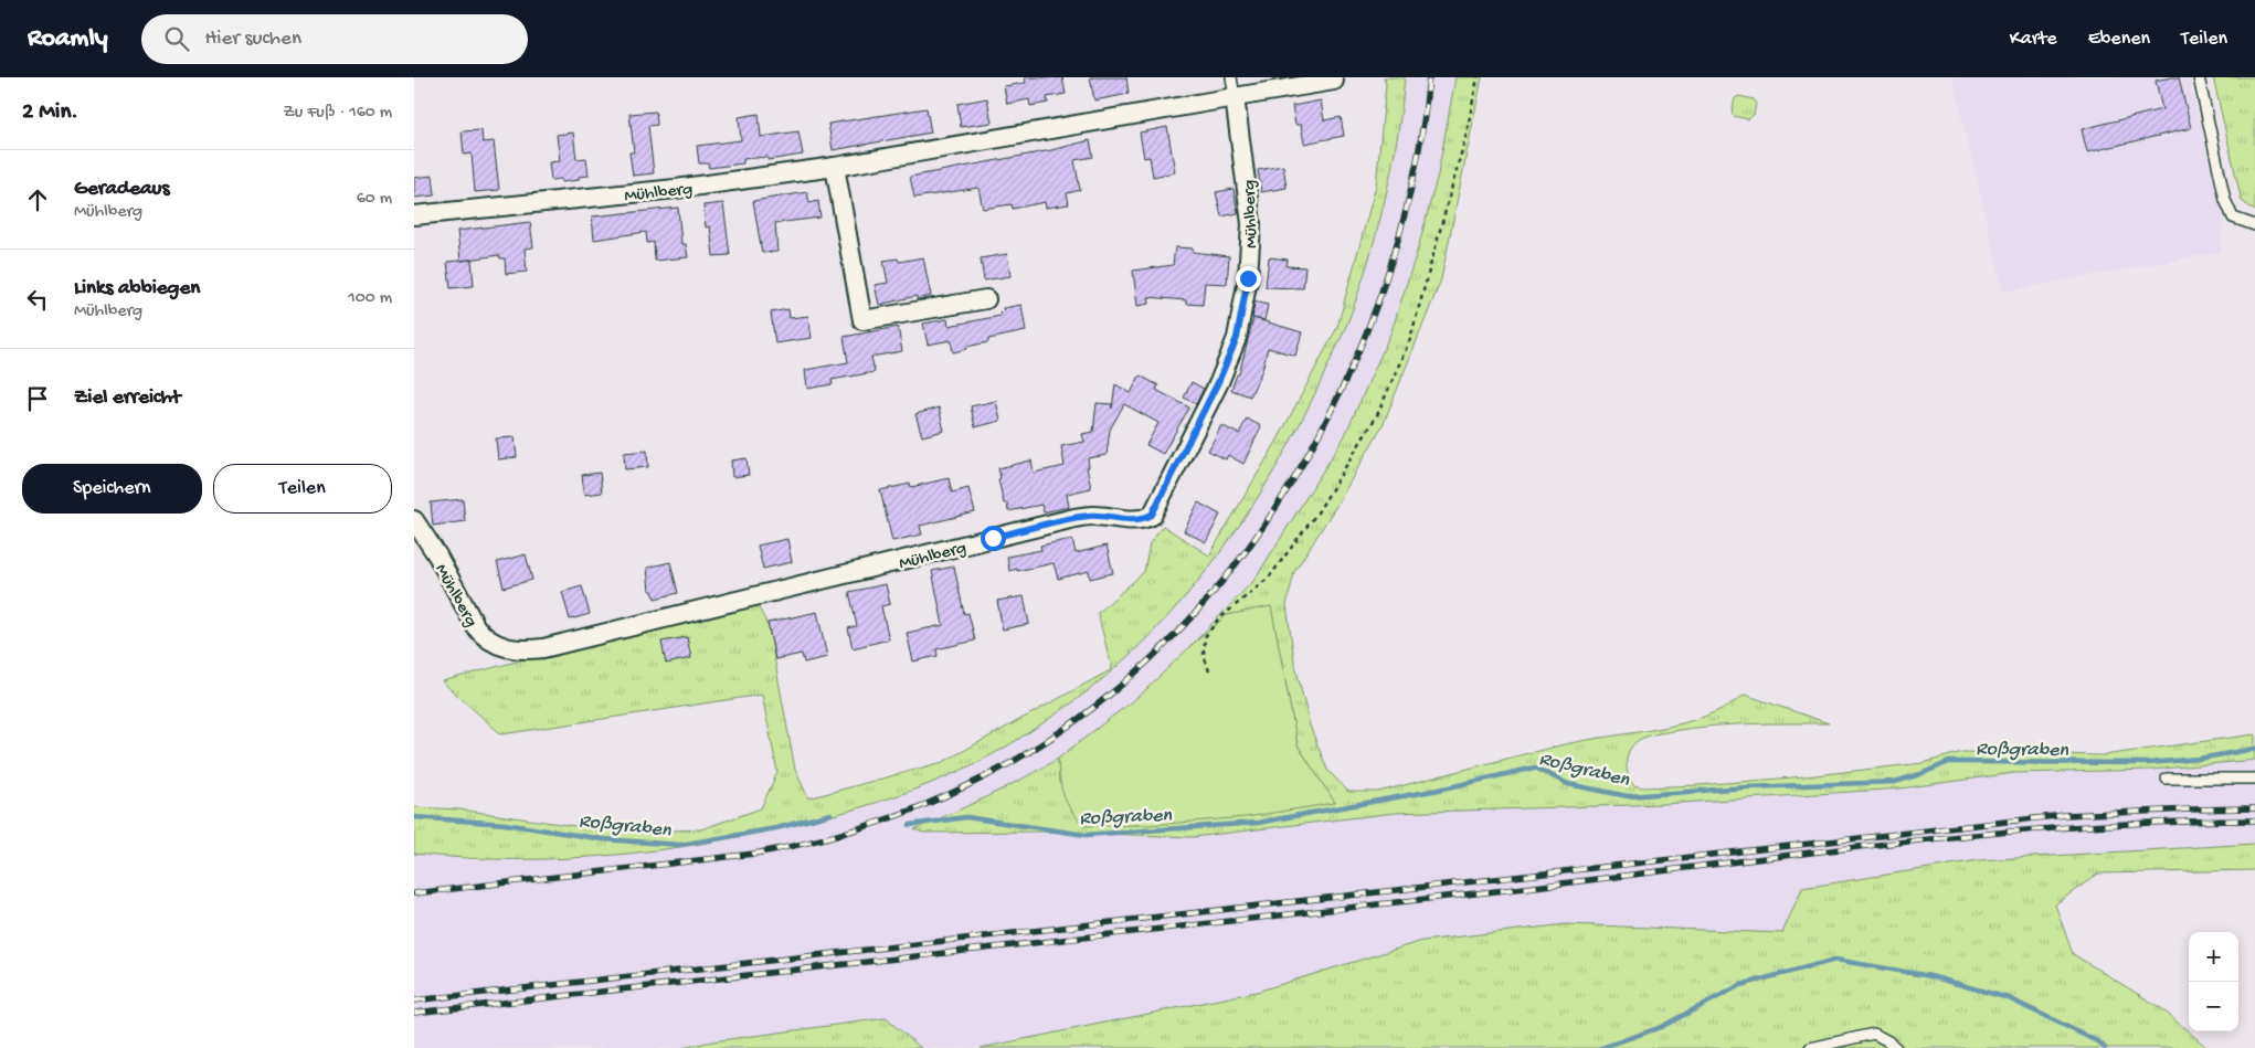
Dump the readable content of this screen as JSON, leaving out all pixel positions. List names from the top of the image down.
{
  "streets": {
    "street": ["Mühlberg"]
  },
  "water": ["Roßgraben"],
  "page": {
    "header": "Roamly",
    "search": "Hier suchen",
    "nav": ["Karte", "Ebenen", "Teilen"],
    "heading": ["2 Min.", "Zu Fuß · 160 m"],
    "list": [
      ["Geradeaus", "Mühlberg", "60 m"],
      ["Links abbiegen", "Mühlberg", "100 m"],
      "Ziel erreicht"
    ],
    "buttons": ["Speichern", "Teilen"],
    "map_buttons": ["+", "−"]
  }
}
